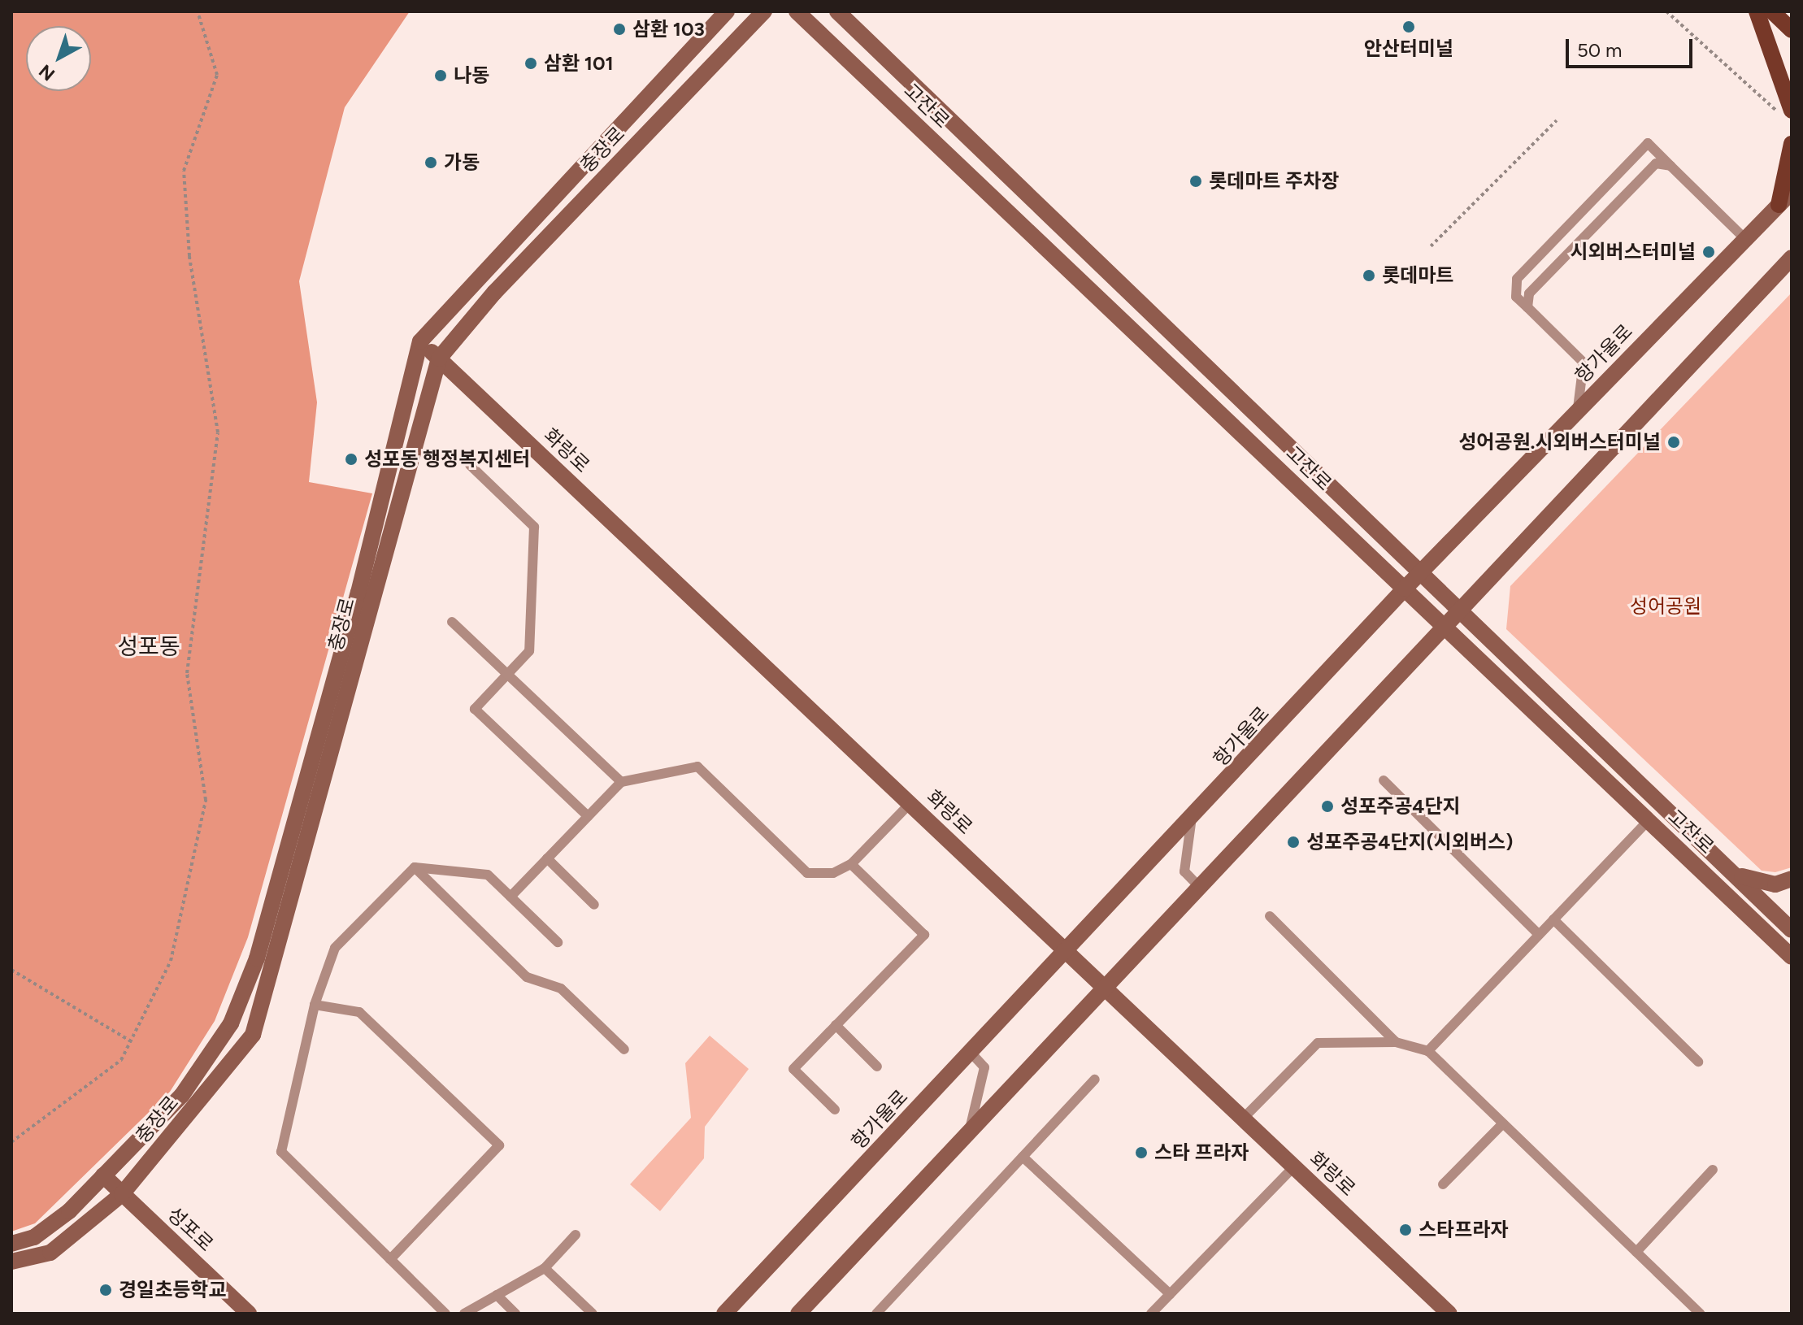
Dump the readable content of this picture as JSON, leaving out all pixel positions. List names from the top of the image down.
{
  "streets": {
    "street": [
      "고잔로",
      "충장로",
      "항가울로",
      "화랑로",
      "성포로"
    ]
  },
  "crossings": [
    ["고잔로", "항가울로"],
    ["충장로", "화랑로"],
    ["충장로", "성포로"],
    ["항가울로", "화랑로"]
  ],
  "districts": ["성포동"],
  "parks": ["성어공원"],
  "places": [
    "안산터미널",
    "삼환 103",
    "삼환 101",
    "나동",
    "가동",
    "롯데마트 주차장",
    "시외버스터미널",
    "롯데마트",
    "성어공원.시외버스터미널",
    "성포동 행정복지센터",
    "성포주공4단지",
    "성포주공4단지(시외버스)",
    "스타 프라자",
    "스타프라자",
    "경일초등학교"
  ],
  "scale_bar": "50 m",
  "north": "bottom left"
}
